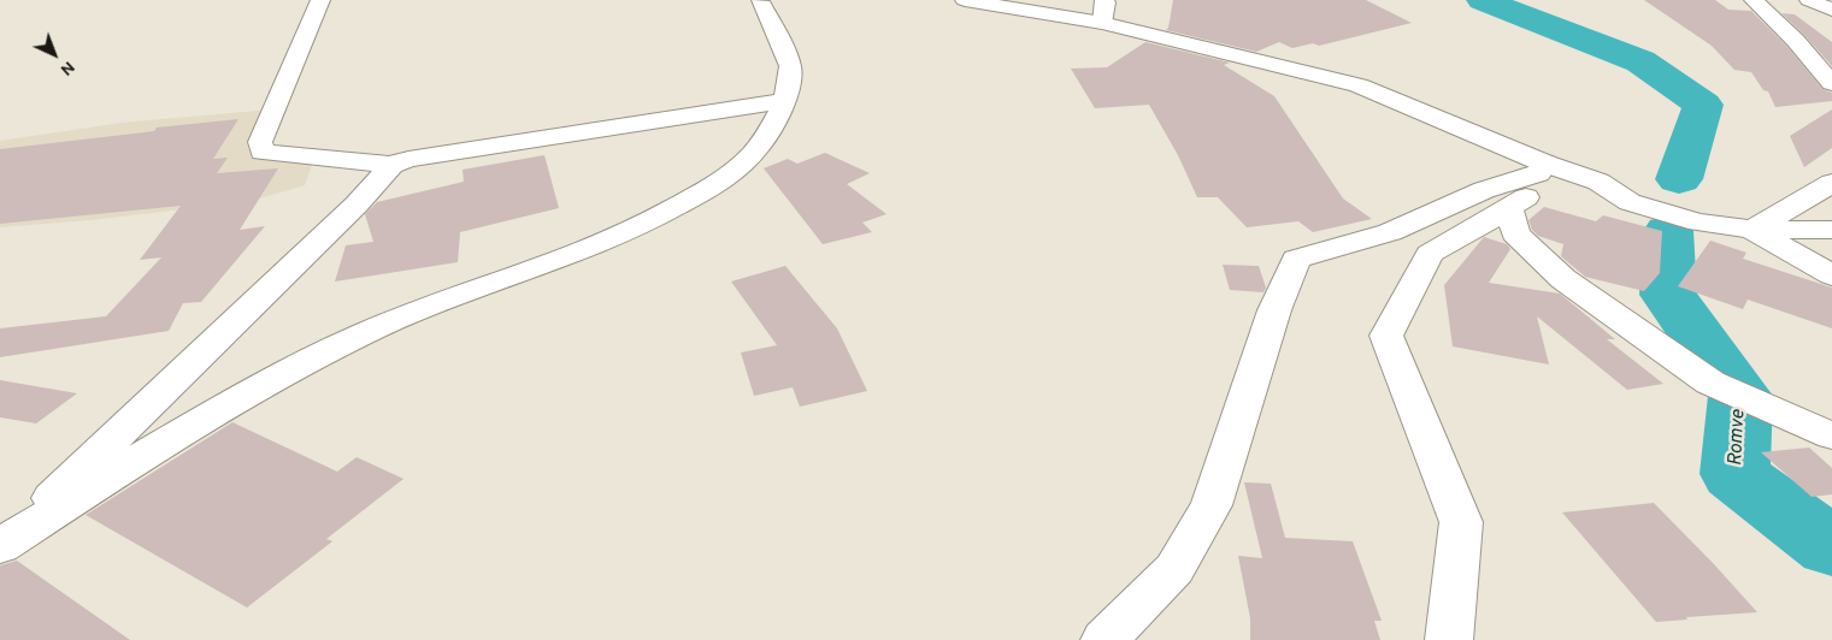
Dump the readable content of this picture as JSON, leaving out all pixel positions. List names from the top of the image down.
{
  "water": ["Romve"],
  "north": "bottom right"
}
